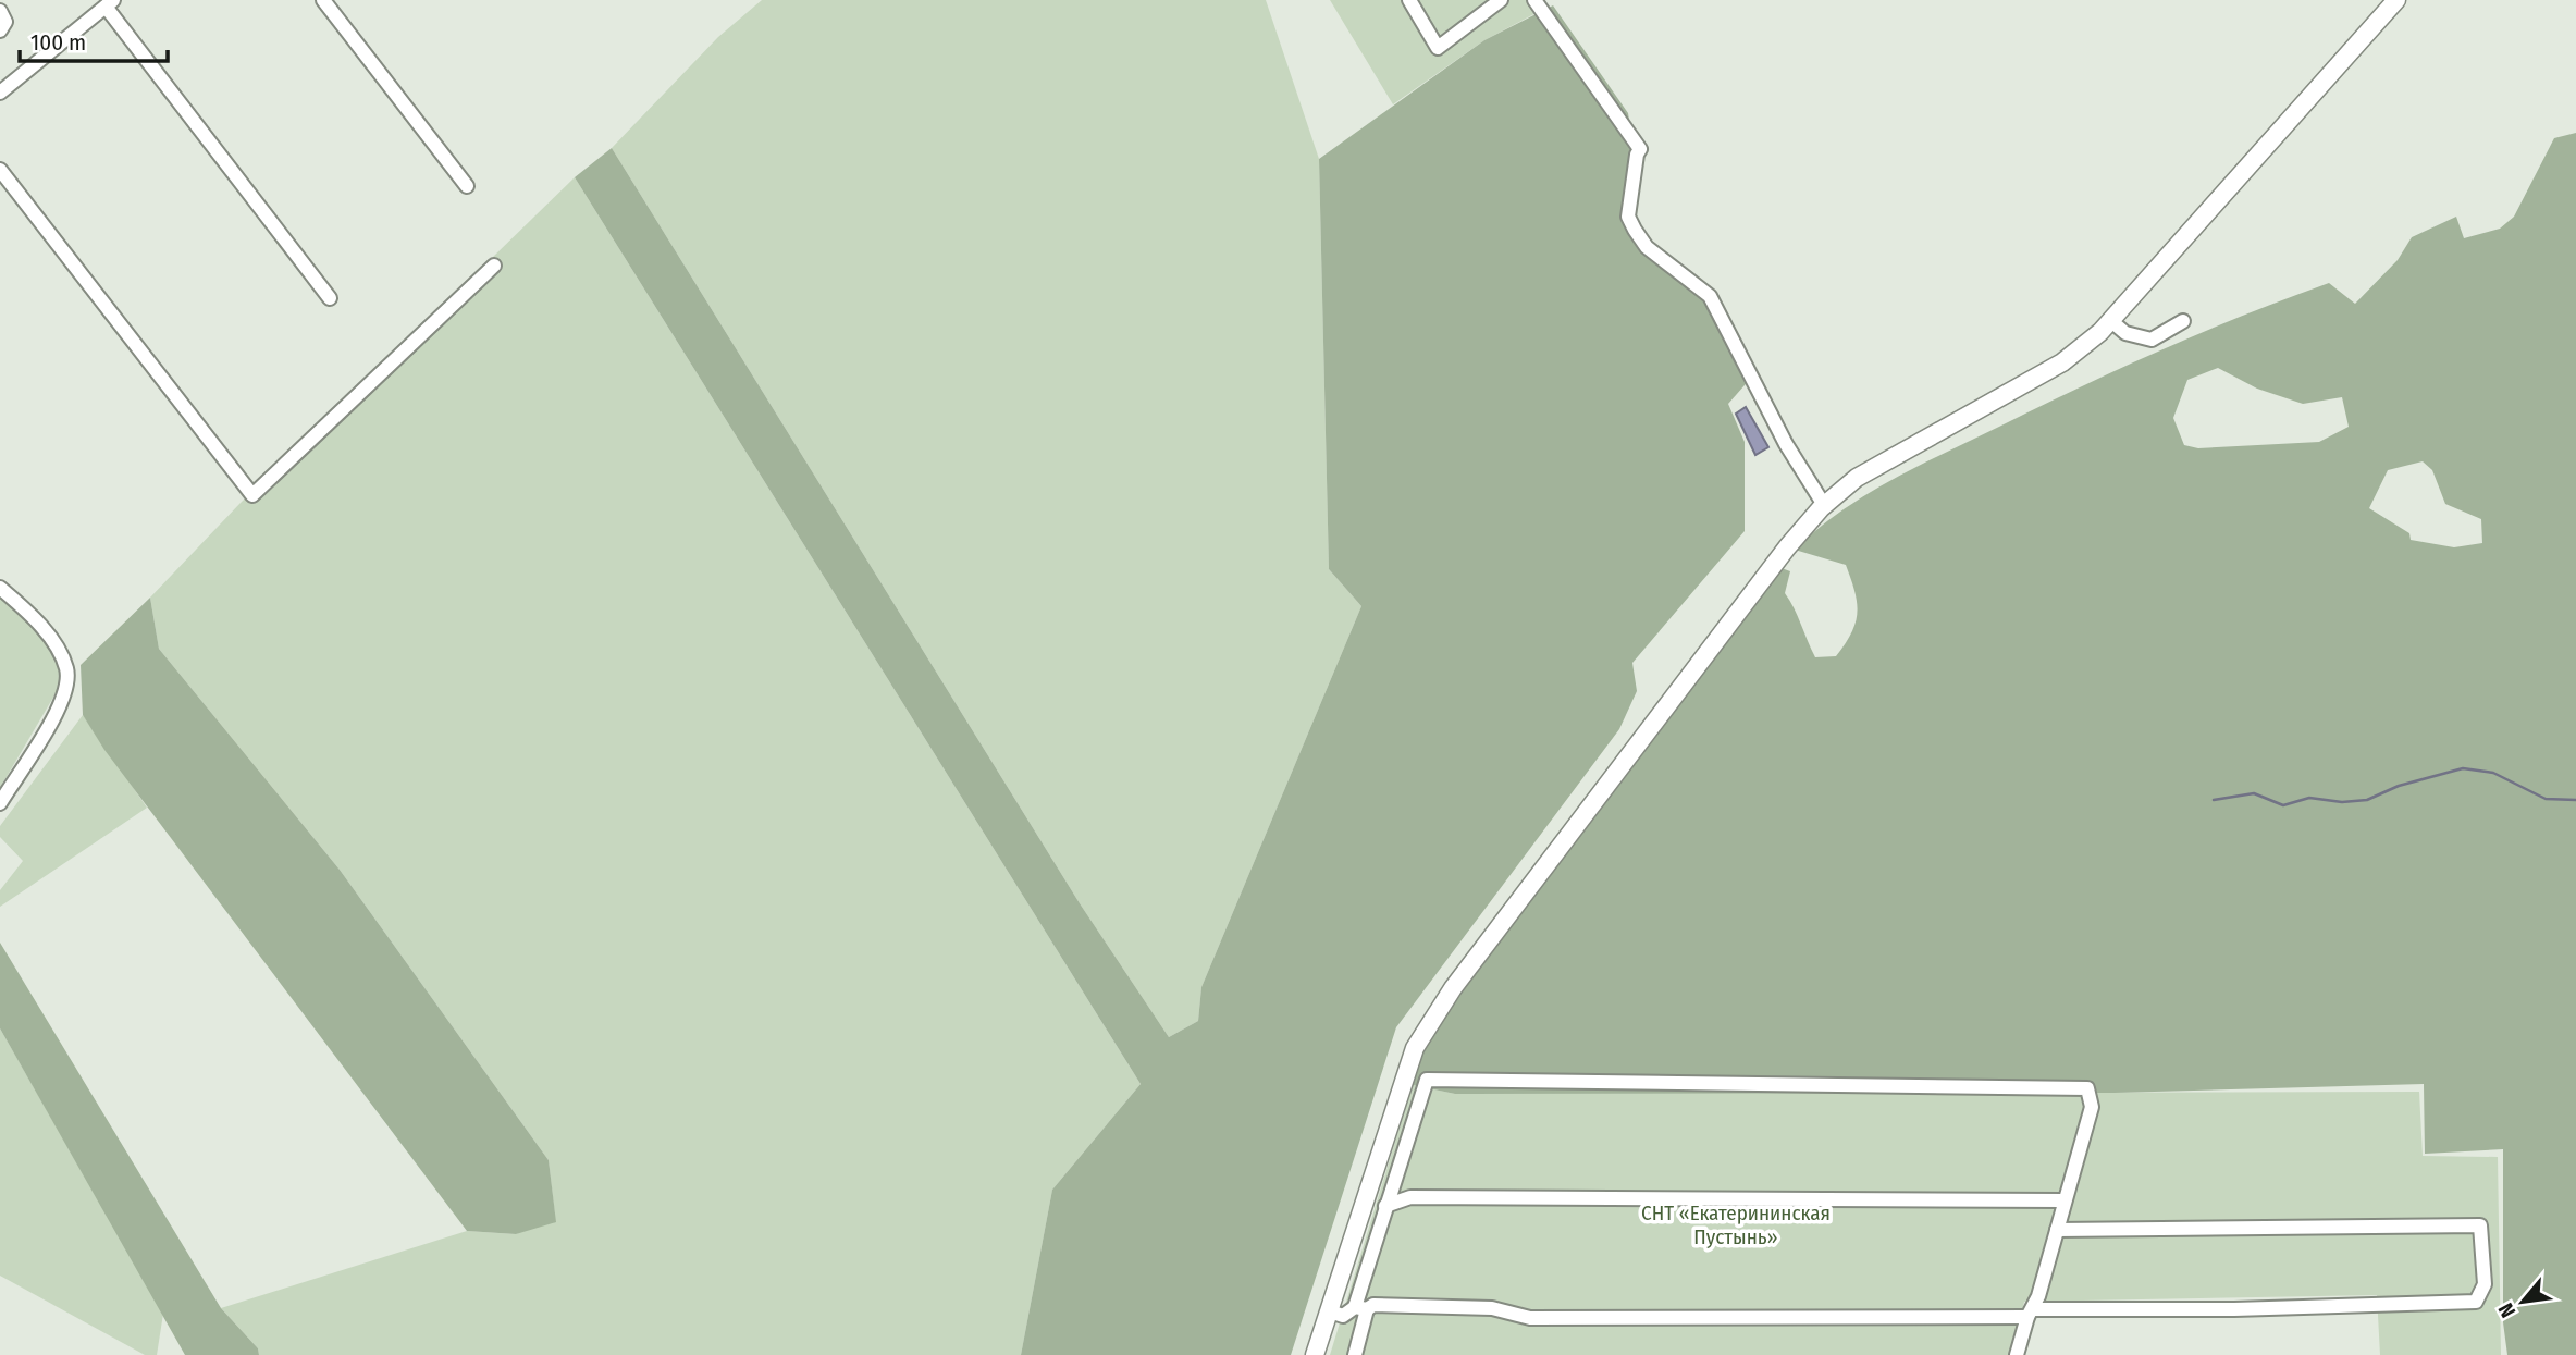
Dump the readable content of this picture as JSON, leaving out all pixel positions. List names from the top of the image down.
{
  "parks": ["СНТ «Екатерининская Пустынь»"],
  "scale_bar": "100 m",
  "north": "bottom left"
}
